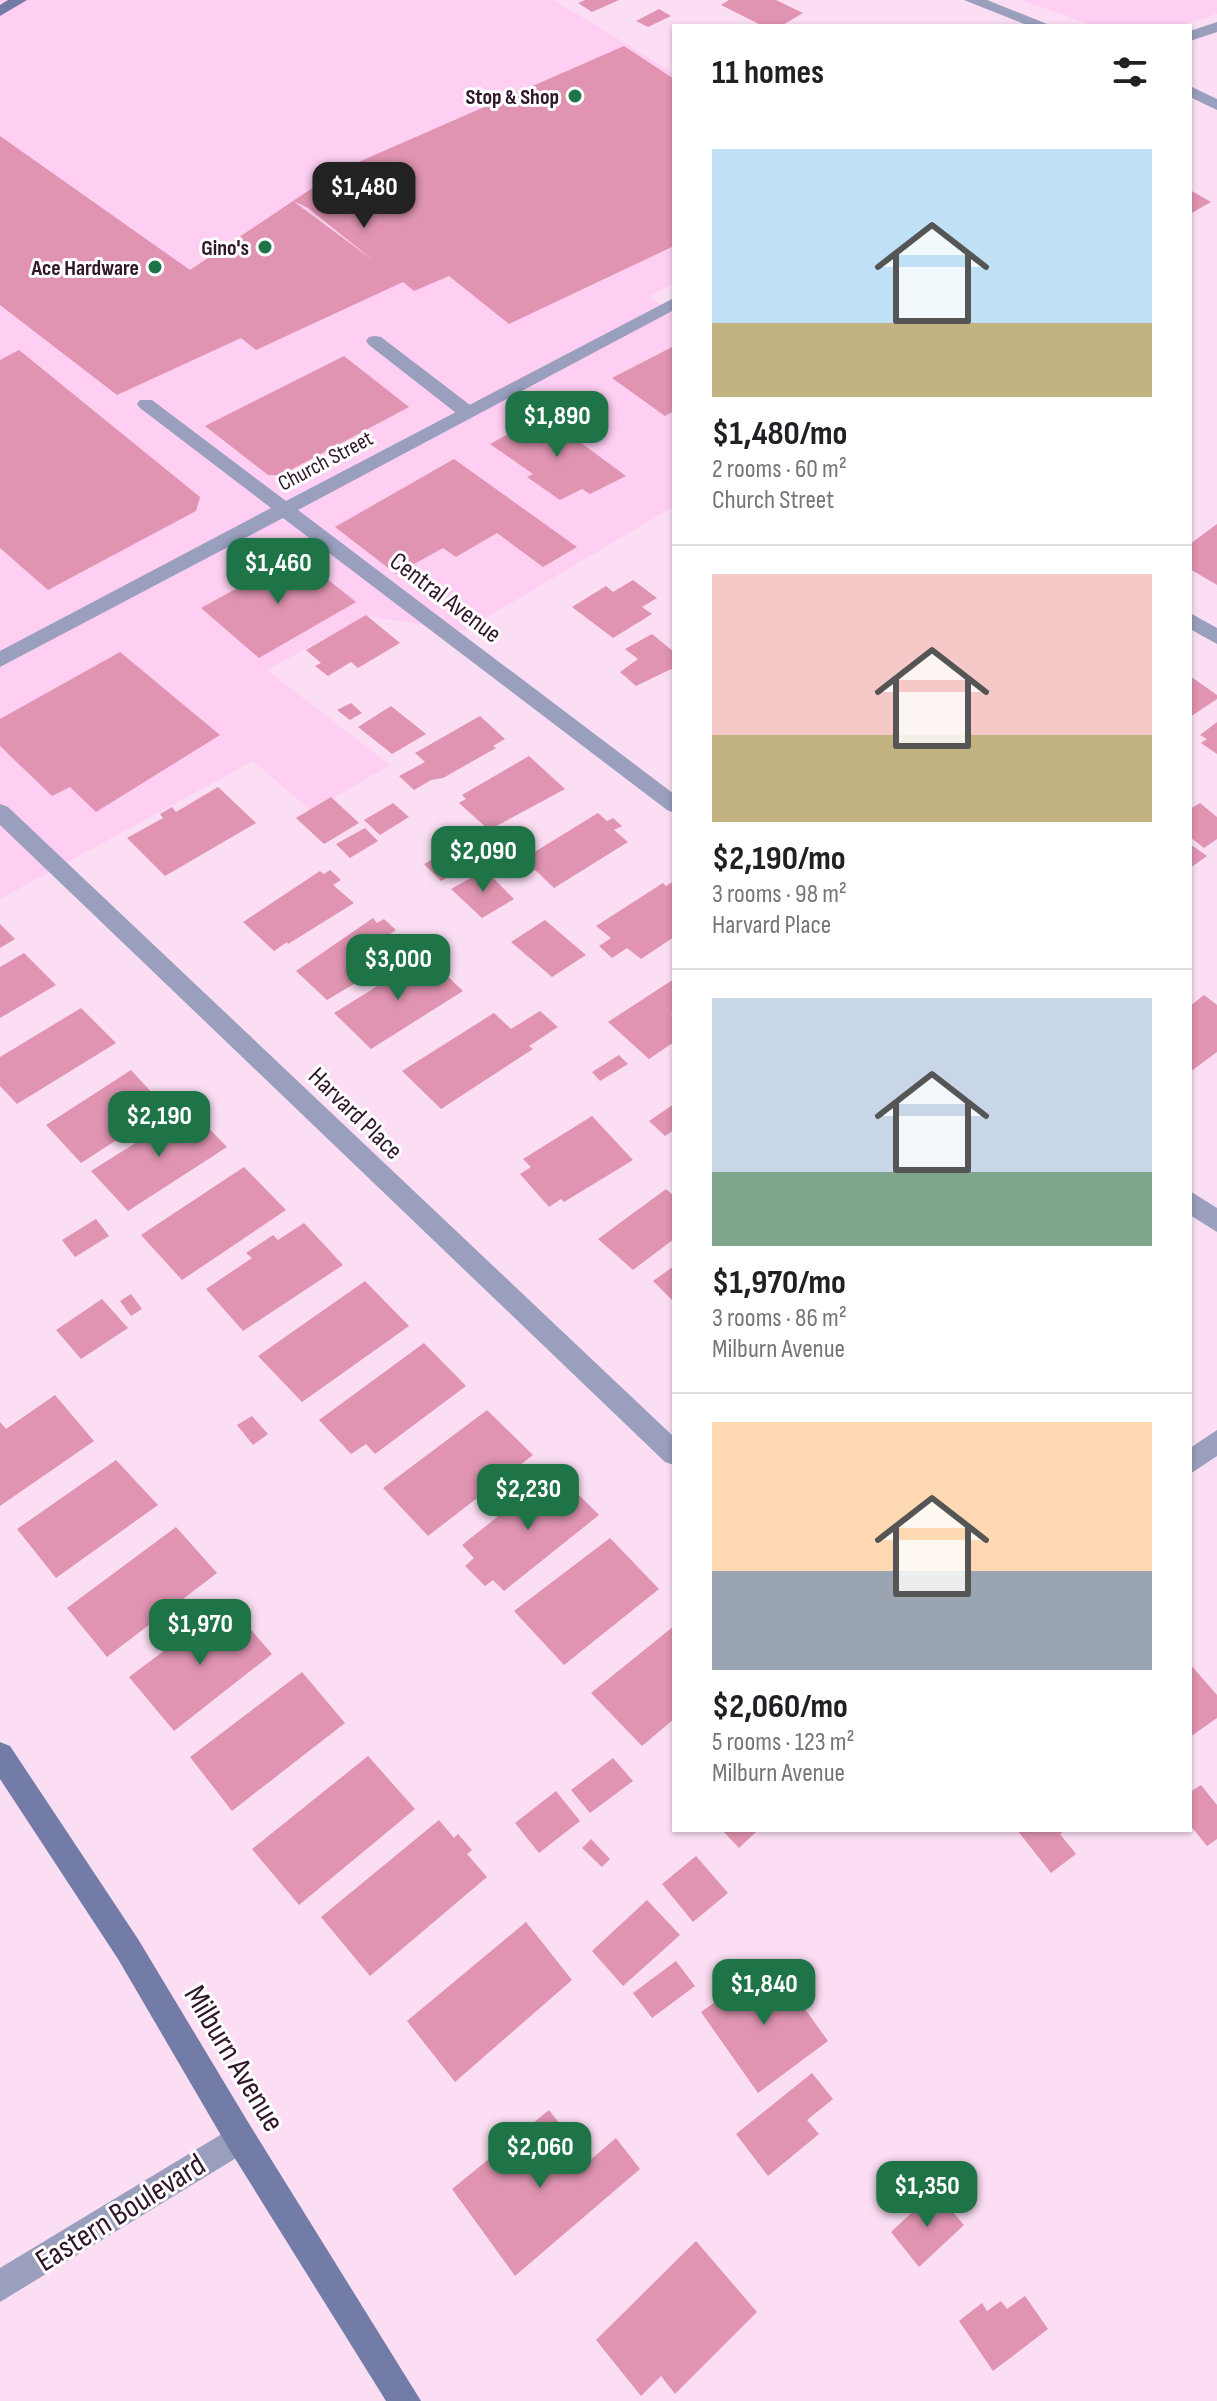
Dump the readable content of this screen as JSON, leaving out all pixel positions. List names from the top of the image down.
{
  "streets": {
    "main road": ["Milburn Avenue"],
    "street": [
      "Church Street",
      "Central Avenue",
      "Harvard Place",
      "Eastern Boulevard"
    ]
  },
  "crossings": [
    ["Church Street", "Central Avenue"],
    ["Milburn Avenue", "Eastern Boulevard"]
  ],
  "places": ["Stop & Shop", "Gino's", "Ace Hardware"],
  "page": {
    "heading": "11 homes",
    "list": [
      {
        "name": "$1,480/mo",
        "note": "2 rooms · 60 m² · Church Street"
      },
      {
        "name": "$2,190/mo",
        "note": "3 rooms · 98 m² · Harvard Place"
      },
      {
        "name": "$1,970/mo",
        "note": "3 rooms · 86 m² · Milburn Avenue"
      },
      {
        "name": "$2,060/mo",
        "note": "5 rooms · 123 m² · Milburn Avenue"
      }
    ],
    "price": [
      "$1,480",
      "$1,890",
      "$1,460",
      "$2,090",
      "$3,000",
      "$2,190",
      "$2,230",
      "$1,970",
      "$1,840",
      "$2,060",
      "$1,350"
    ]
  }
}
